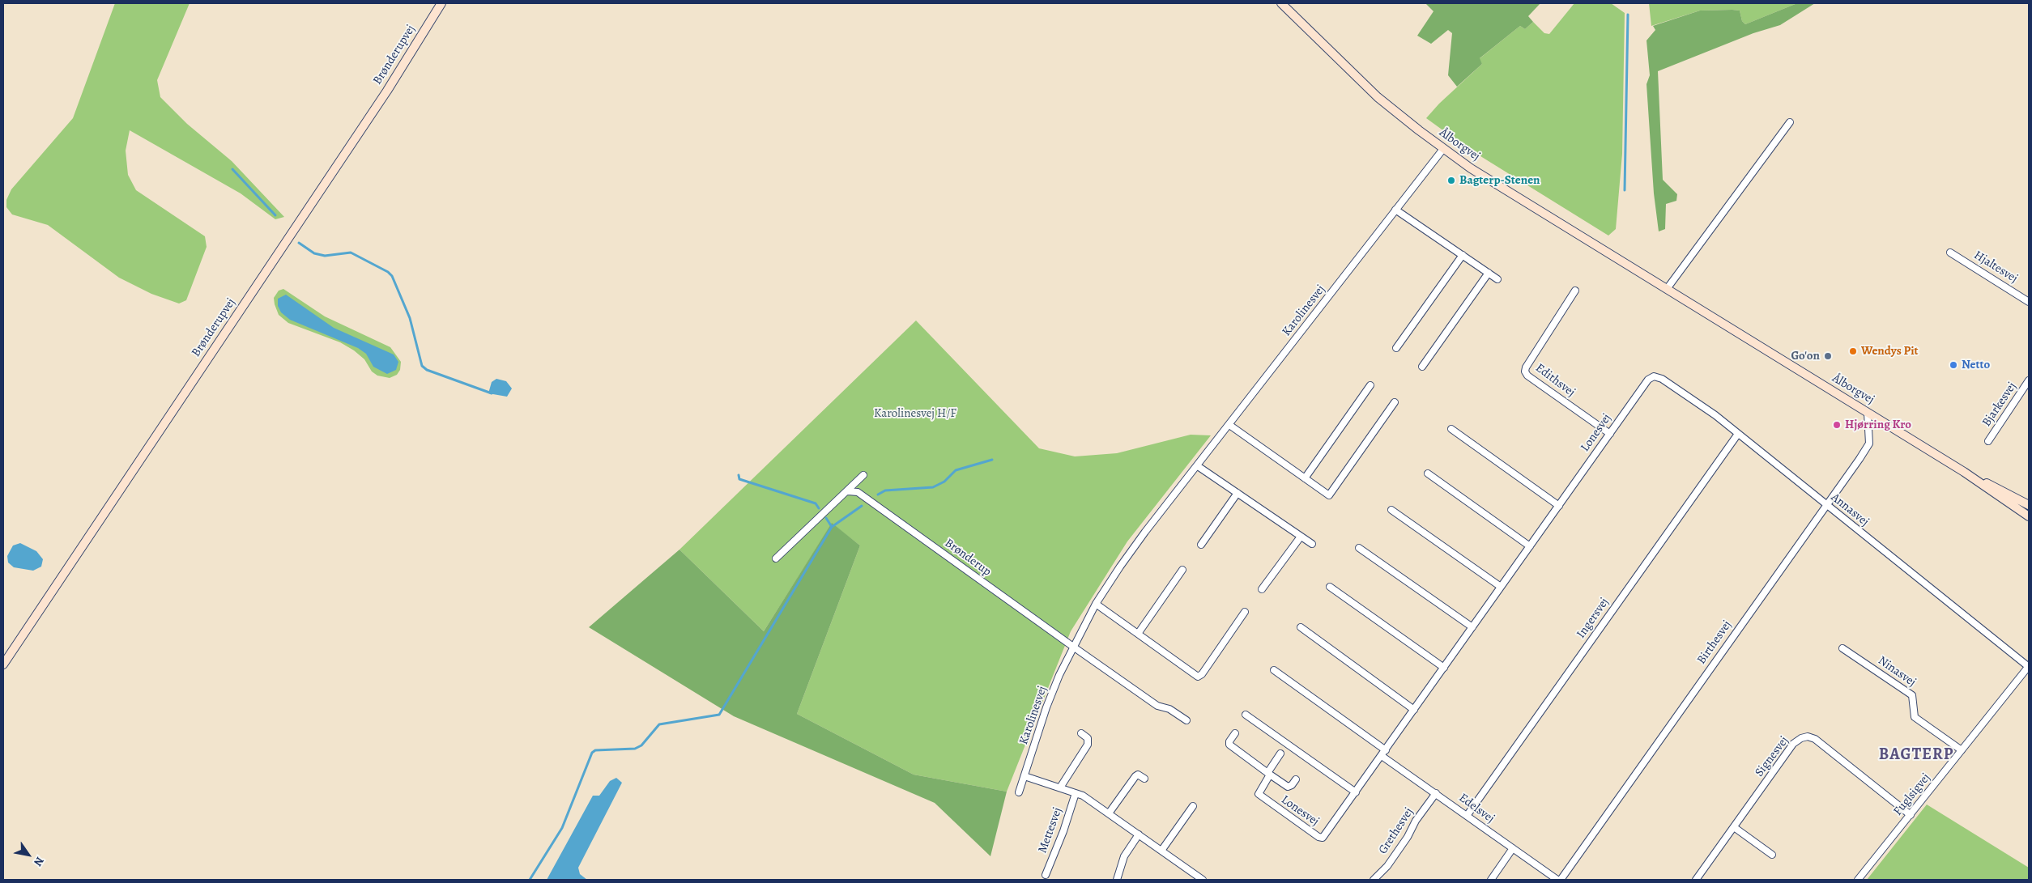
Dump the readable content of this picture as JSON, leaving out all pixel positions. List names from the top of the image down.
{
  "streets": {
    "main road": ["Brønderupvej", "Ålborgvej"],
    "street": [
      "Hjaltesvej",
      "Karolinesvej",
      "Edithsvej",
      "Bjarkesvej",
      "Lonesvej",
      "Annasvej",
      "Brønderup",
      "Ingersvej",
      "Birthesvej",
      "Ninasvej",
      "Signesvej",
      "Fuglsigvej",
      "Edelsvej",
      "Mettesvej",
      "Grethesvej"
    ]
  },
  "crossings": [
    ["Ålborgvej", "Karolinesvej"],
    ["Ålborgvej", "Birthesvej"],
    ["Karolinesvej", "Brønderup"],
    ["Edithsvej", "Lonesvej"],
    ["Lonesvej", "Annasvej"],
    ["Lonesvej", "Edelsvej"],
    ["Annasvej", "Ingersvej"],
    ["Annasvej", "Birthesvej"],
    ["Annasvej", "Fuglsigvej"],
    ["Ingersvej", "Edelsvej"],
    ["Birthesvej", "Edelsvej"],
    ["Ninasvej", "Fuglsigvej"],
    ["Signesvej", "Fuglsigvej"],
    ["Edelsvej", "Grethesvej"]
  ],
  "districts": ["BAGTERP"],
  "parks": ["Karolinesvej H/F"],
  "places": [
    "Bagterp-Stenen",
    "Wendys Pit",
    "Go'on",
    "Netto",
    "Hjørring Kro"
  ],
  "north": "bottom right"
}
